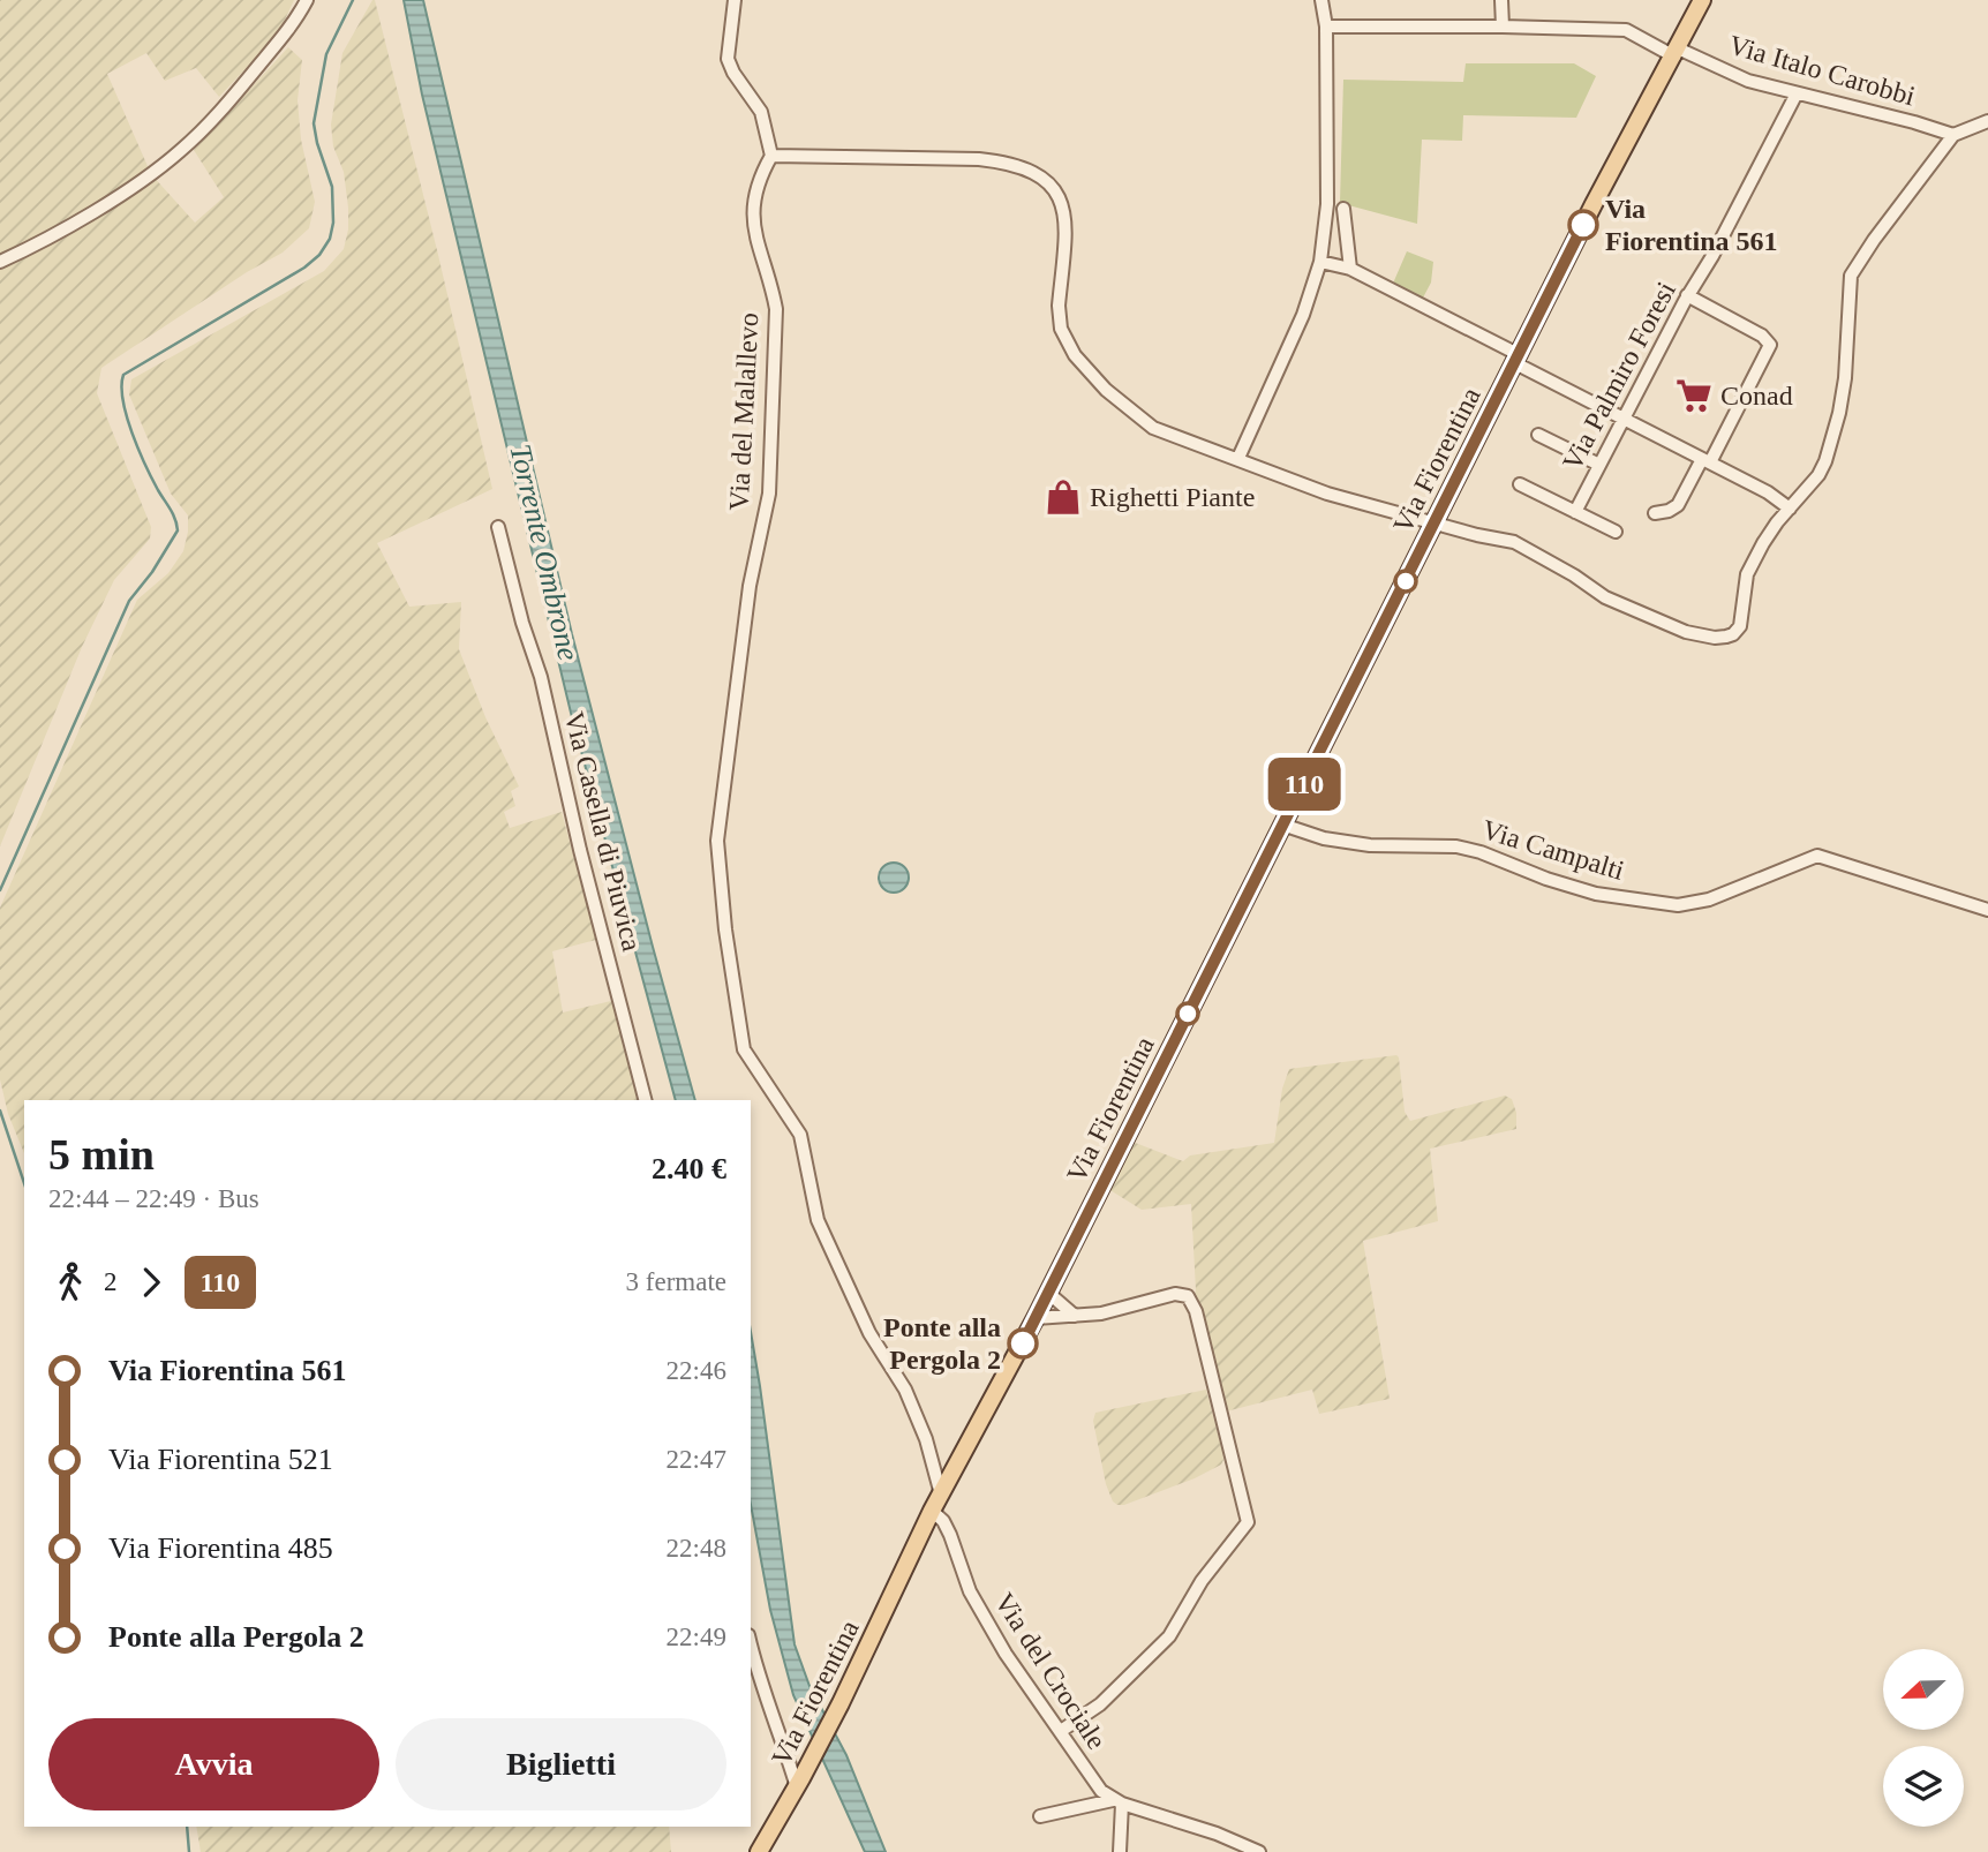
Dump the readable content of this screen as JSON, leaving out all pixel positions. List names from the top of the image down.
{
  "streets": {
    "main road": ["Via Fiorentina"],
    "street": [
      "Via Italo Carobbi",
      "Via Palmiro Foresi",
      "Via del Malallevo",
      "Via Casella di Piuvica",
      "Via Campalti",
      "Via del Crociale"
    ]
  },
  "crossings": [
    ["Via Italo Carobbi", "Via Palmiro Foresi"],
    ["Via Italo Carobbi", "Via Fiorentina"],
    ["Via del Malallevo", "Via Fiorentina"],
    ["Via Fiorentina", "Via Campalti"],
    ["Via Fiorentina", "Via del Crociale"]
  ],
  "water": ["Torrente Ombrone"],
  "places": {
    "other": ["Via Fiorentina 561", "Ponte alla Pergola 2"],
    "supermarket": ["Conad"],
    "shop": ["Righetti Piante"]
  },
  "lines": ["bus line 110"],
  "north": "left",
  "page": {
    "on_map": "110",
    "heading": ["5 min", "22:44 – 22:49 · Bus", "2.40 €"],
    "legs": ["2", "110", "3 fermate"],
    "list": [
      {
        "name": "Via Fiorentina 561",
        "value": "22:46"
      },
      {
        "name": "Via Fiorentina 521",
        "value": "22:47"
      },
      {
        "name": "Via Fiorentina 485",
        "value": "22:48"
      },
      {
        "name": "Ponte alla Pergola 2",
        "value": "22:49"
      }
    ],
    "buttons": ["Avvia", "Biglietti"]
  }
}
